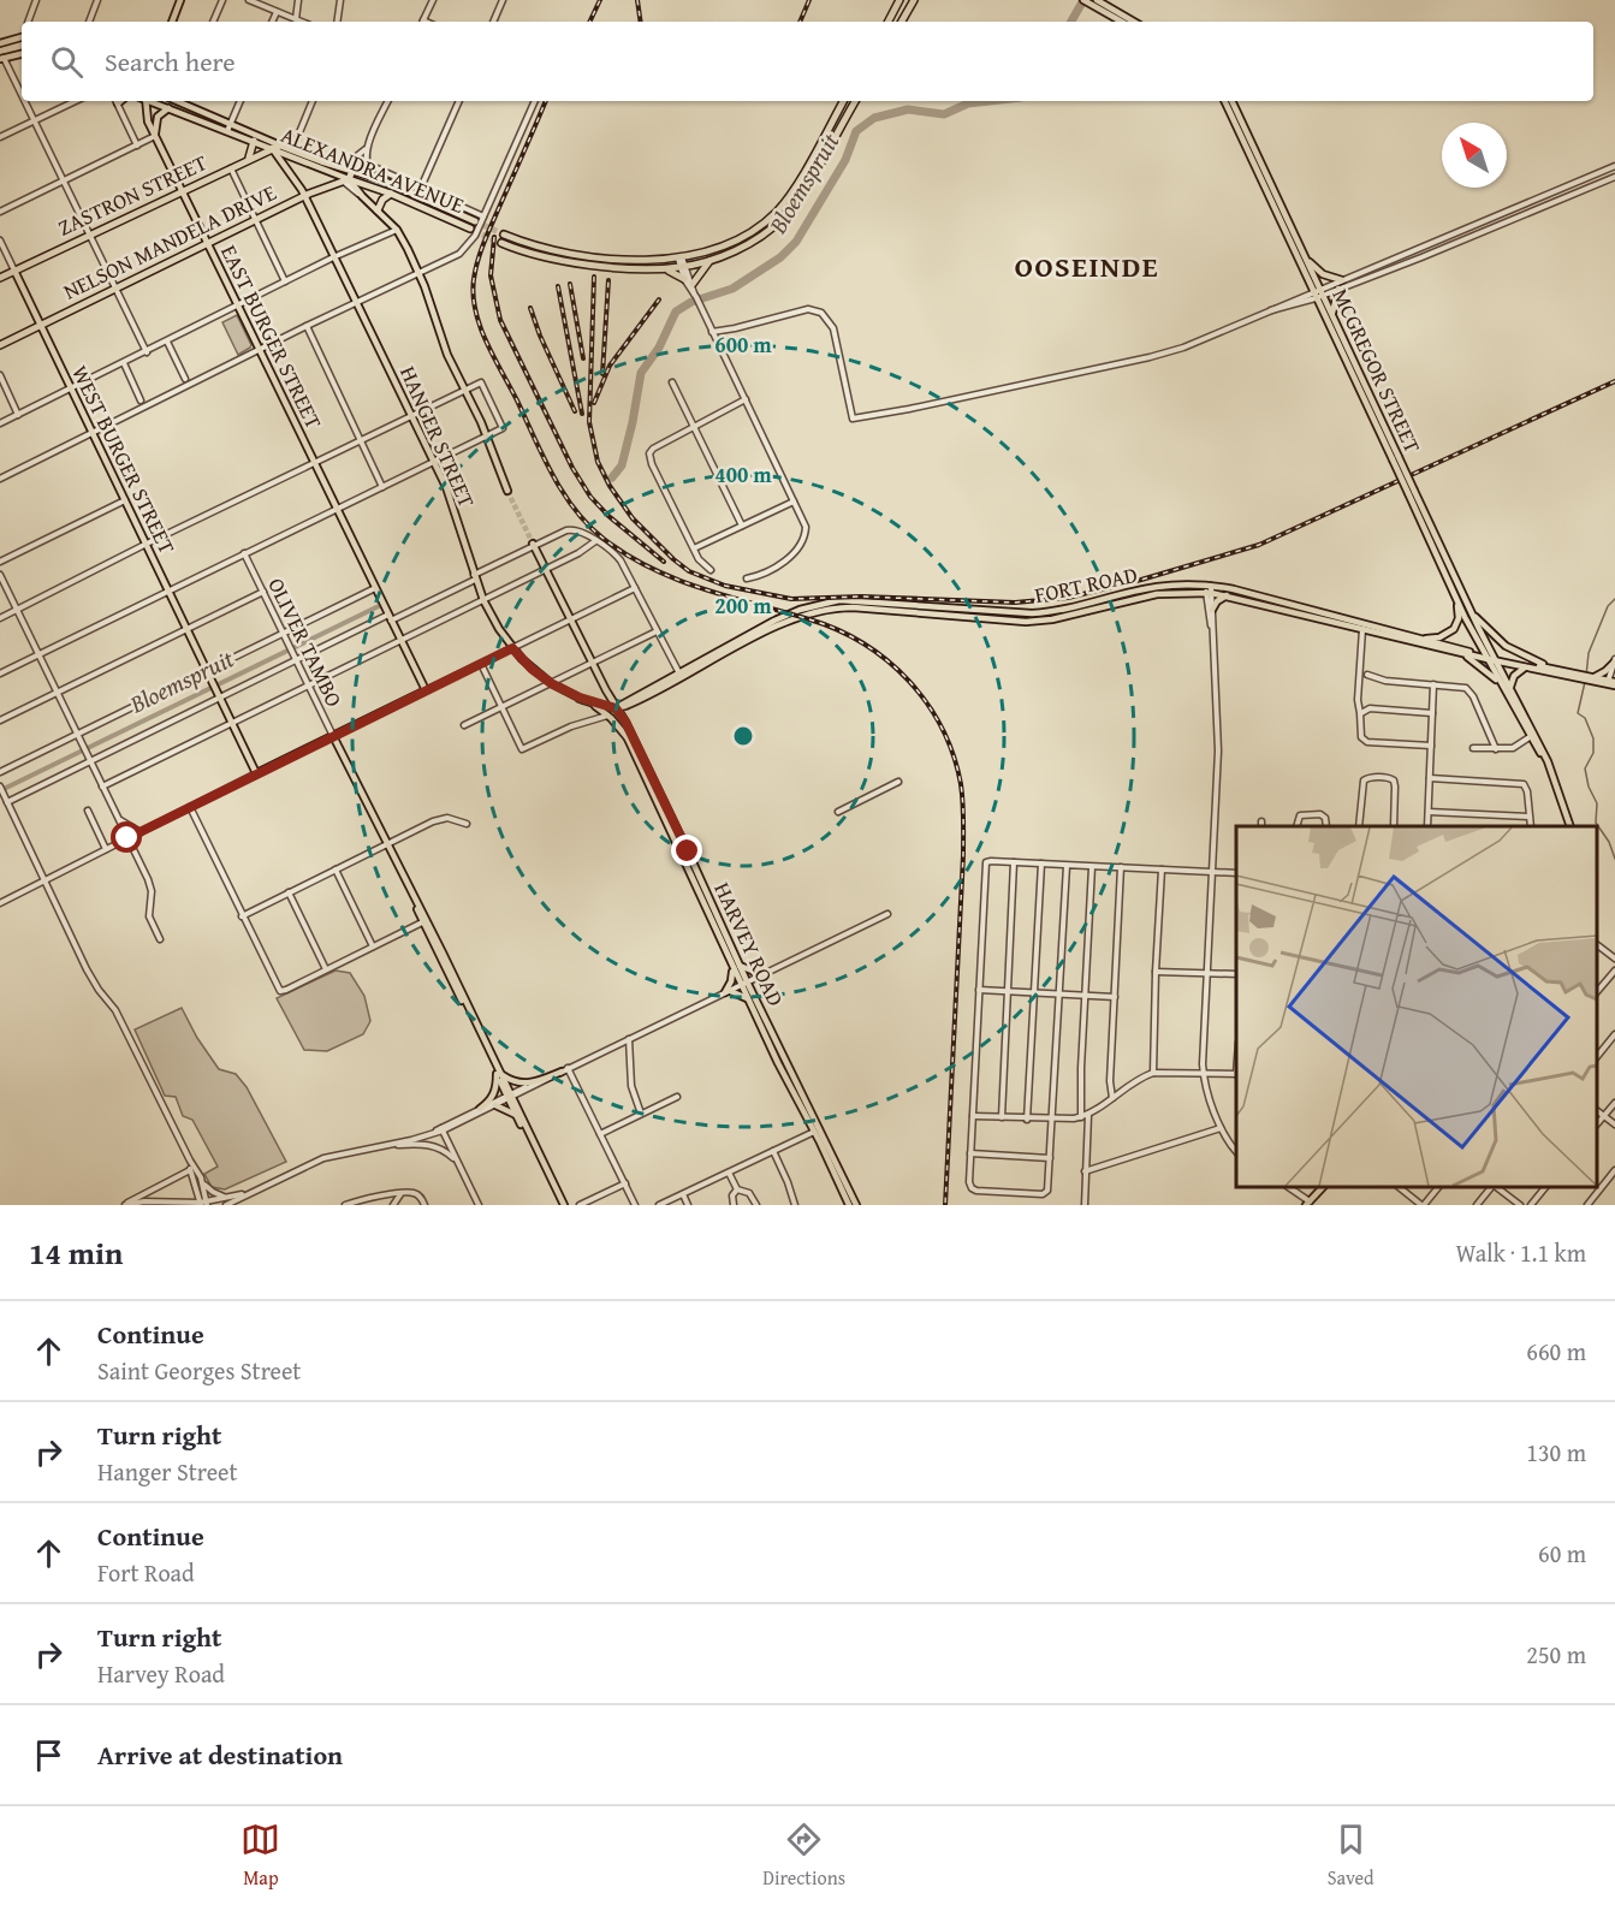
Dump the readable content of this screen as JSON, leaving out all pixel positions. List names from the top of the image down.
{
  "streets": {
    "highway": ["ALEXANDRA AVENUE", "ZASTRON STREET", "NELSON MANDELA DRIVE"],
    "main road": [
      "EAST BURGER STREET",
      "MCGREGOR STREET",
      "HANGER STREET",
      "WEST BURGER STREET",
      "FORT ROAD",
      "OLIVER TAMBO",
      "HARVEY ROAD"
    ]
  },
  "crossings": [
    ["ALEXANDRA AVENUE", "ZASTRON STREET"],
    ["ALEXANDRA AVENUE", "NELSON MANDELA DRIVE"],
    ["ALEXANDRA AVENUE", "HANGER STREET"],
    ["ZASTRON STREET", "EAST BURGER STREET"],
    ["ZASTRON STREET", "HANGER STREET"],
    ["ZASTRON STREET", "WEST BURGER STREET"],
    ["NELSON MANDELA DRIVE", "EAST BURGER STREET"],
    ["NELSON MANDELA DRIVE", "HANGER STREET"],
    ["NELSON MANDELA DRIVE", "WEST BURGER STREET"],
    ["MCGREGOR STREET", "FORT ROAD"],
    ["HANGER STREET", "HARVEY ROAD"],
    ["FORT ROAD", "HARVEY ROAD"]
  ],
  "districts": ["OOSEINDE"],
  "water": ["Bloemspruit"],
  "north": "top left",
  "page": {
    "search": "Search here",
    "heading": ["14 min", "Walk · 1.1 km"],
    "list": [
      ["Continue", "Saint Georges Street", "660 m"],
      ["Turn right", "Hanger Street", "130 m"],
      ["Continue", "Fort Road", "60 m"],
      ["Turn right", "Harvey Road", "250 m"],
      "Arrive at destination"
    ],
    "nav": ["Map", "Directions", "Saved"]
  },
  "rings": ["600 m", "400 m", "200 m"]
}
